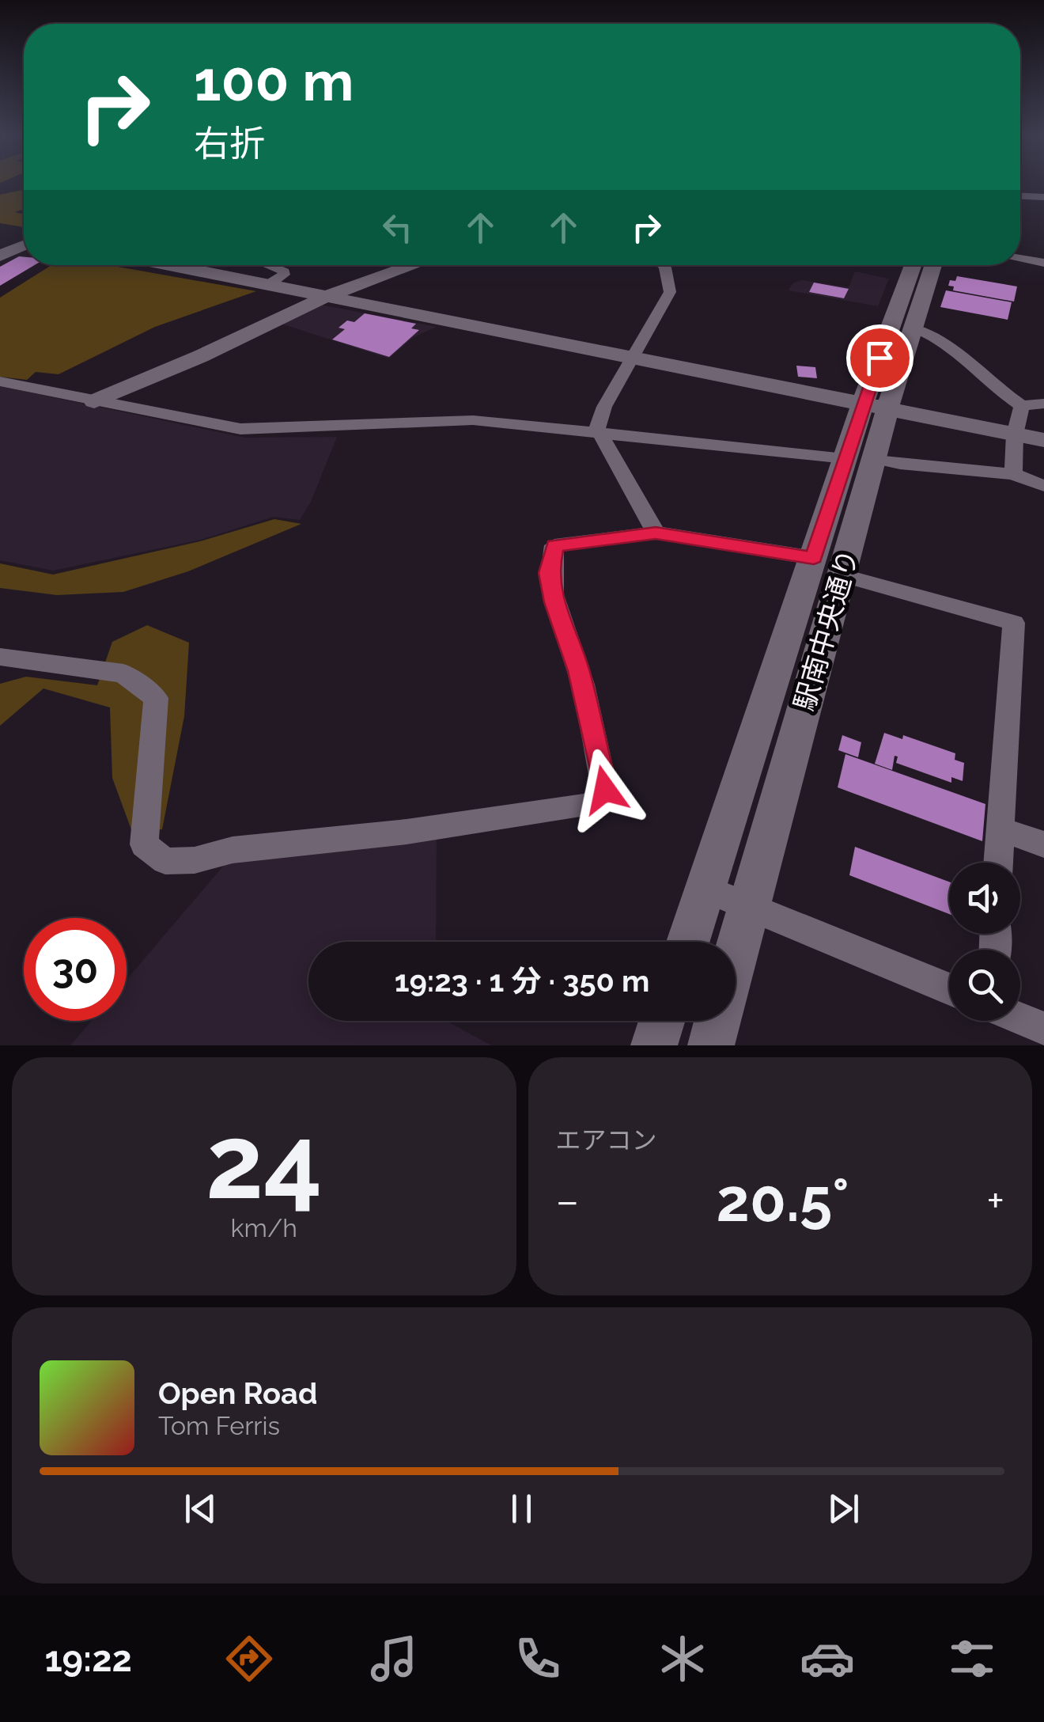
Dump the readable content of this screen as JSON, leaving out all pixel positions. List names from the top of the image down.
{
  "streets": {
    "street": ["駅南中央通り"]
  },
  "page": {
    "turn": ["100 m", "右折"],
    "limit": "30",
    "trip": "19:23 · 1 分 · 350 m",
    "tile": [
      ["24", "km/h"],
      "エアコン"
    ],
    "heat": ["−", "20.5°", "+"],
    "song": ["Open Road", "Tom Ferris"],
    "tabs": "19:22"
  }
}
